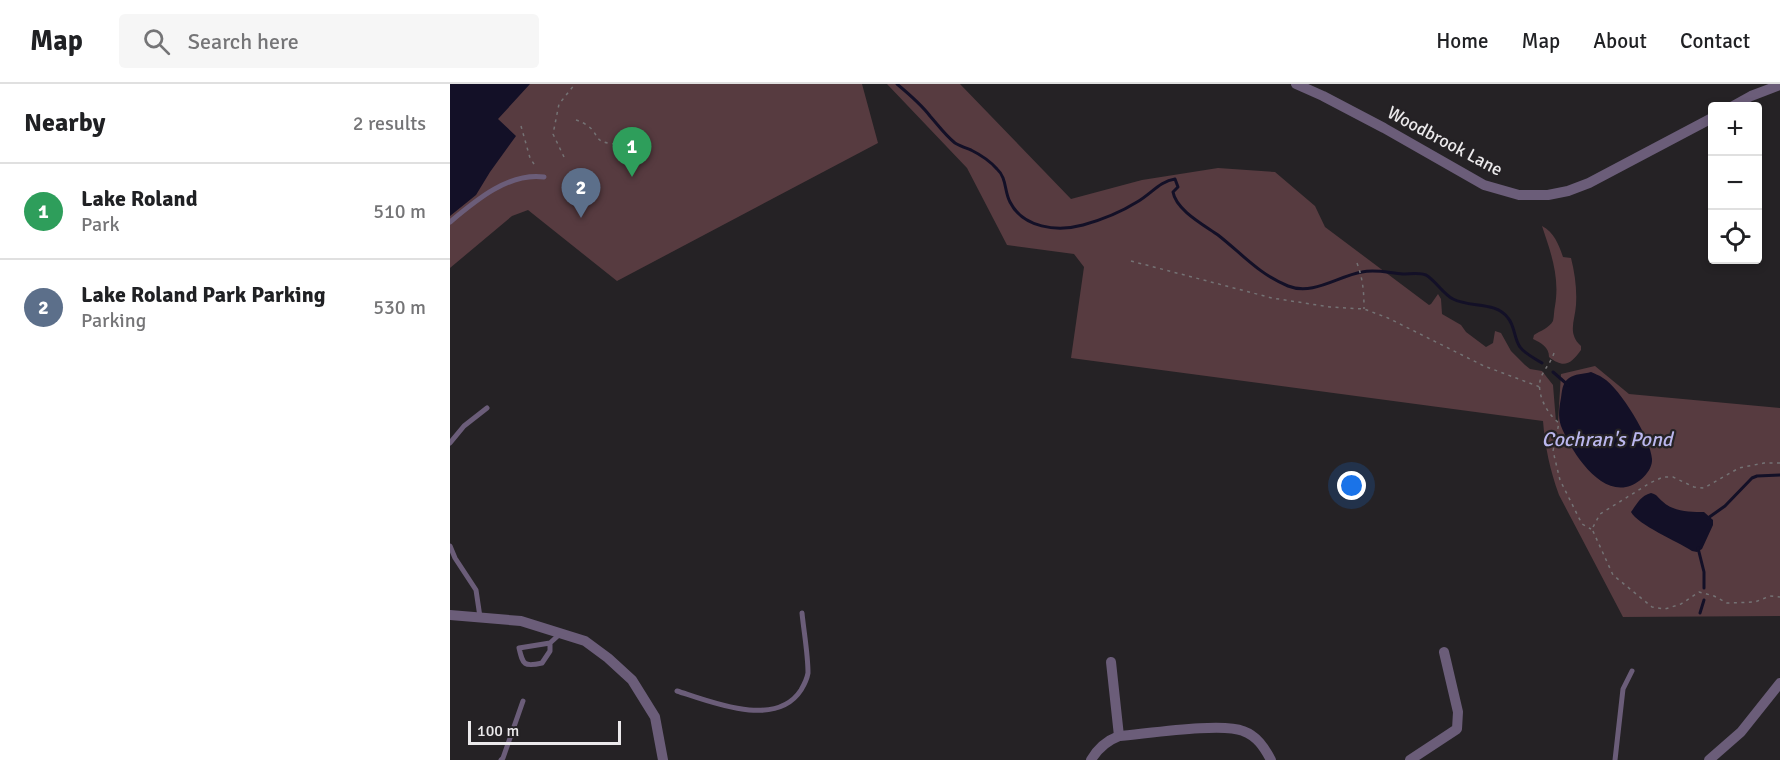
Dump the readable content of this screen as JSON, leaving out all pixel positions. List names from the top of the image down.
{
  "streets": {
    "street": ["Woodbrook Lane"]
  },
  "water": ["Cochran's Pond"],
  "scale_bar": "100 m",
  "page": {
    "header": "Map",
    "search": "Search here",
    "nav": [
      "Home",
      "Map",
      "About",
      "Contact"
    ],
    "heading": ["Nearby", "2 results"],
    "map_buttons": ["+", "−"],
    "pins": ["1", "2"],
    "list": [
      {
        "mark": "1",
        "name": "Lake Roland",
        "note": "Park",
        "value": "510 m"
      },
      {
        "mark": "2",
        "name": "Lake Roland Park Parking",
        "note": "Parking",
        "value": "530 m"
      }
    ],
    "scale": "100 m"
  }
}
